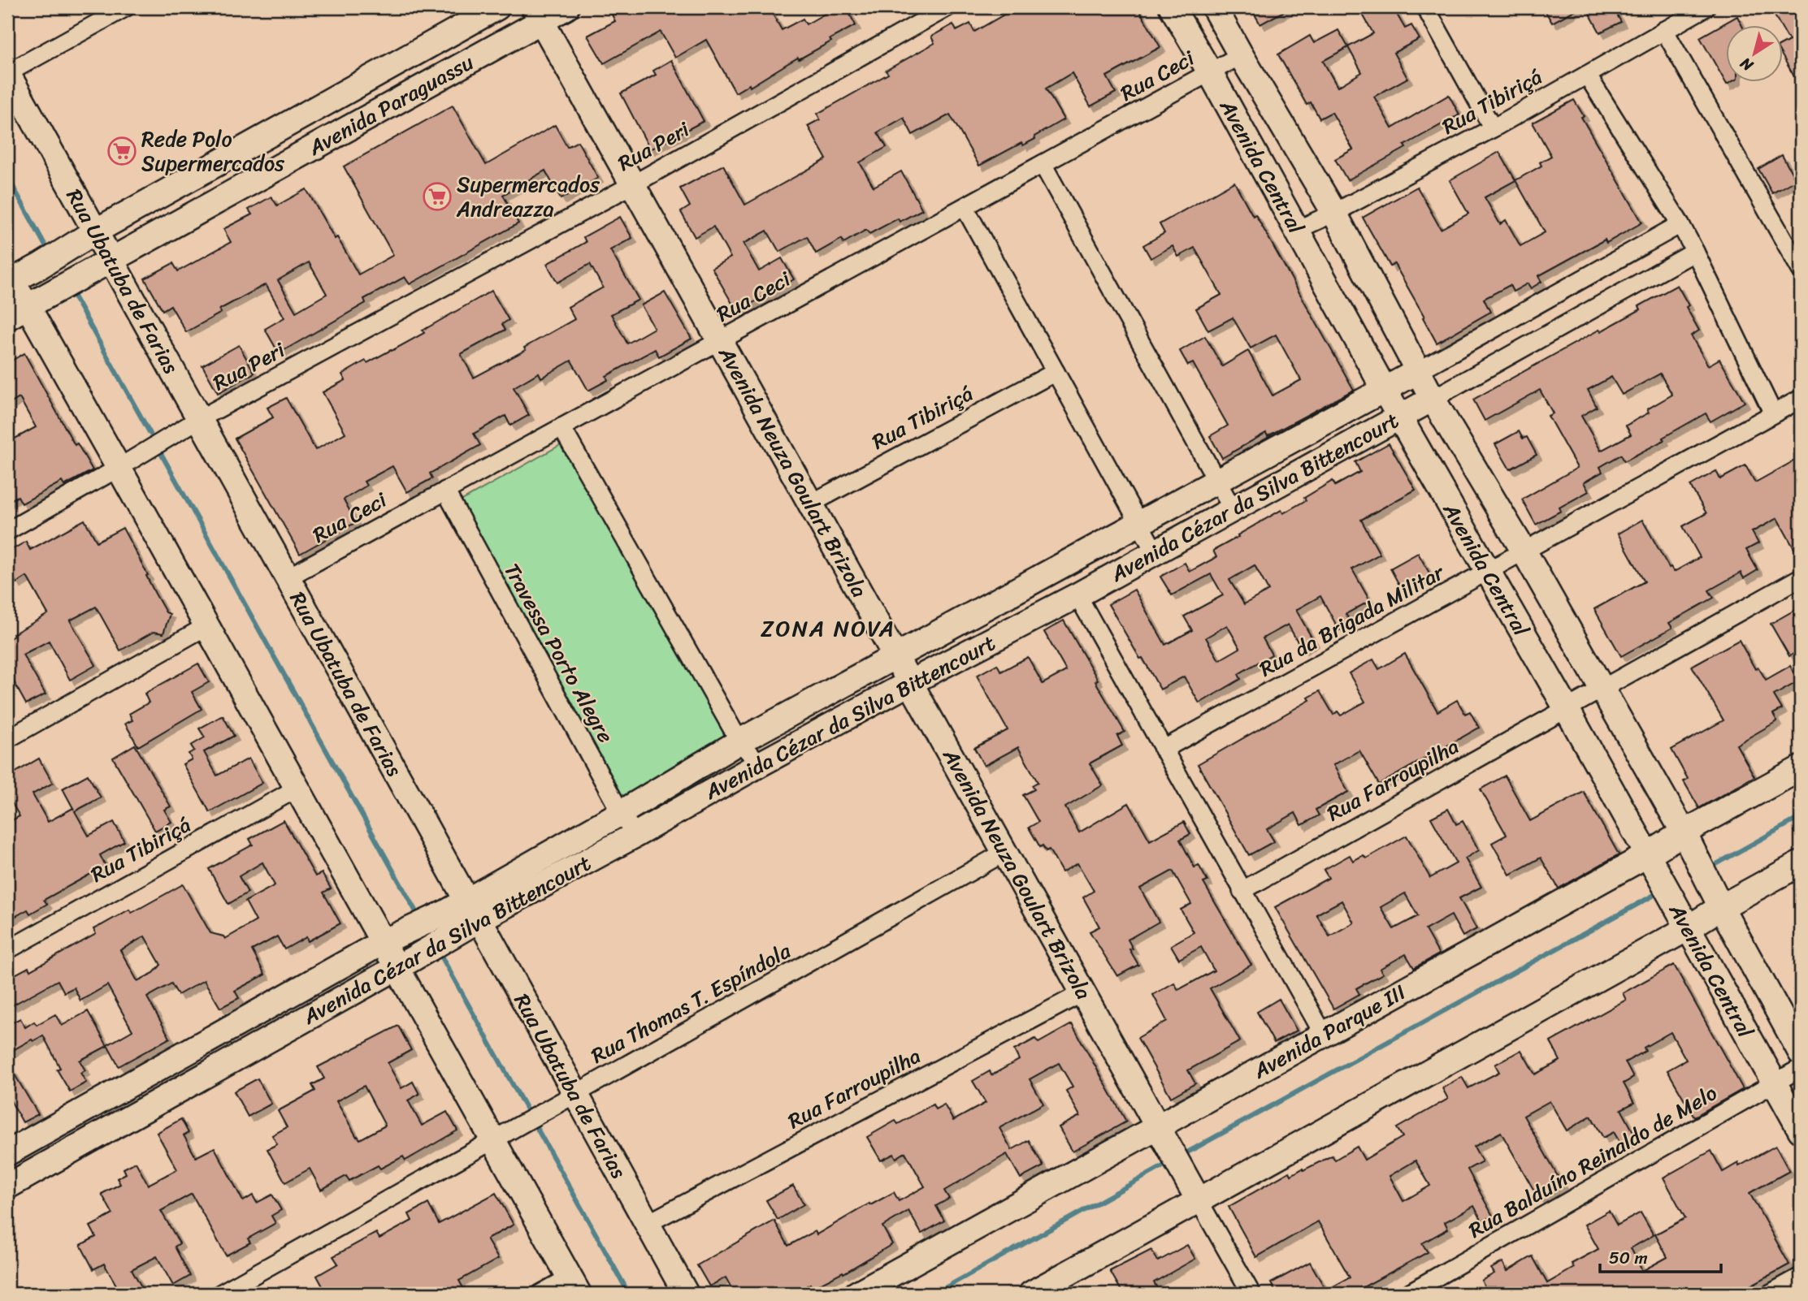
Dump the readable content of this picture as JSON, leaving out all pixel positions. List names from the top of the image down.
{
  "streets": {
    "street": [
      "Rua Ceci",
      "Rua Tibiriçá",
      "Avenida Paraguassu",
      "Rua Peri",
      "Avenida Central",
      "Rua Ubatuba de Farias",
      "Avenida Neuza Goulart Brizola",
      "Avenida Cézar da Silva Bittencourt",
      "Rua da Brigada Militar",
      "Travessa Porto Alegre",
      "Rua Farroupilha",
      "Rua Thomas T. Espíndola",
      "Avenida Parque III",
      "Rua Balduíno Reinaldo de Melo"
    ]
  },
  "crossings": [
    ["Rua Ceci", "Avenida Central"],
    ["Rua Ceci", "Rua Ubatuba de Farias"],
    ["Rua Ceci", "Avenida Neuza Goulart Brizola"],
    ["Rua Ceci", "Travessa Porto Alegre"],
    ["Rua Tibiriçá", "Avenida Central"],
    ["Rua Tibiriçá", "Avenida Neuza Goulart Brizola"],
    ["Avenida Paraguassu", "Rua Ubatuba de Farias"],
    ["Avenida Paraguassu", "Avenida Neuza Goulart Brizola"],
    ["Rua Peri", "Rua Ubatuba de Farias"],
    ["Rua Peri", "Avenida Neuza Goulart Brizola"],
    ["Avenida Central", "Avenida Cézar da Silva Bittencourt"],
    ["Avenida Central", "Rua da Brigada Militar"],
    ["Avenida Central", "Rua Farroupilha"],
    ["Avenida Central", "Avenida Parque III"],
    ["Avenida Central", "Rua Balduíno Reinaldo de Melo"],
    ["Rua Ubatuba de Farias", "Avenida Cézar da Silva Bittencourt"],
    ["Rua Ubatuba de Farias", "Rua Farroupilha"],
    ["Rua Ubatuba de Farias", "Rua Thomas T. Espíndola"],
    ["Avenida Neuza Goulart Brizola", "Avenida Cézar da Silva Bittencourt"],
    ["Avenida Neuza Goulart Brizola", "Rua Farroupilha"],
    ["Avenida Neuza Goulart Brizola", "Rua Thomas T. Espíndola"],
    ["Avenida Neuza Goulart Brizola", "Avenida Parque III"],
    ["Avenida Cézar da Silva Bittencourt", "Travessa Porto Alegre"]
  ],
  "districts": ["ZONA NOVA"],
  "places": {
    "supermarket": ["Rede Polo Supermercados", "Supermercados Andreazza"]
  },
  "scale_bar": "50 m",
  "north": "bottom left"
}
